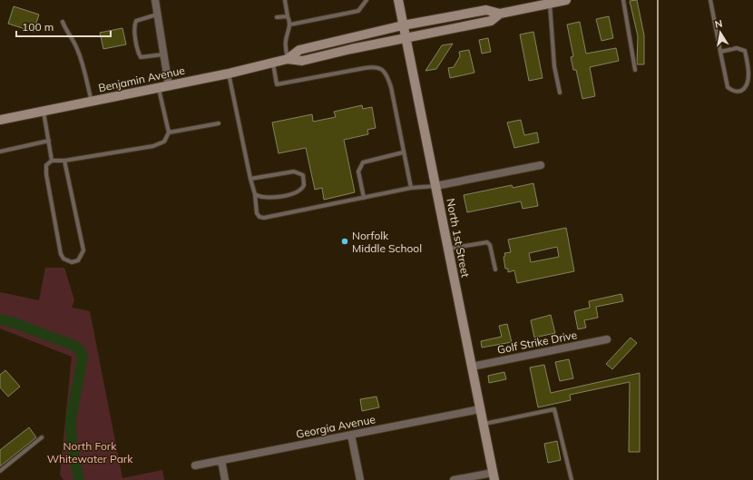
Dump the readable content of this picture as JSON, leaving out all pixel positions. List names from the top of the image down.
{
  "streets": {
    "main road": ["Benjamin Avenue", "North 1st Street"],
    "street": ["Golf Strike Drive", "Georgia Avenue"]
  },
  "crossings": [
    ["Benjamin Avenue", "North 1st Street"],
    ["North 1st Street", "Golf Strike Drive"],
    ["North 1st Street", "Georgia Avenue"]
  ],
  "parks": ["North Fork Whitewater Park"],
  "places": ["Norfolk Middle School"],
  "scale_bar": "100 m",
  "north": "top"
}
